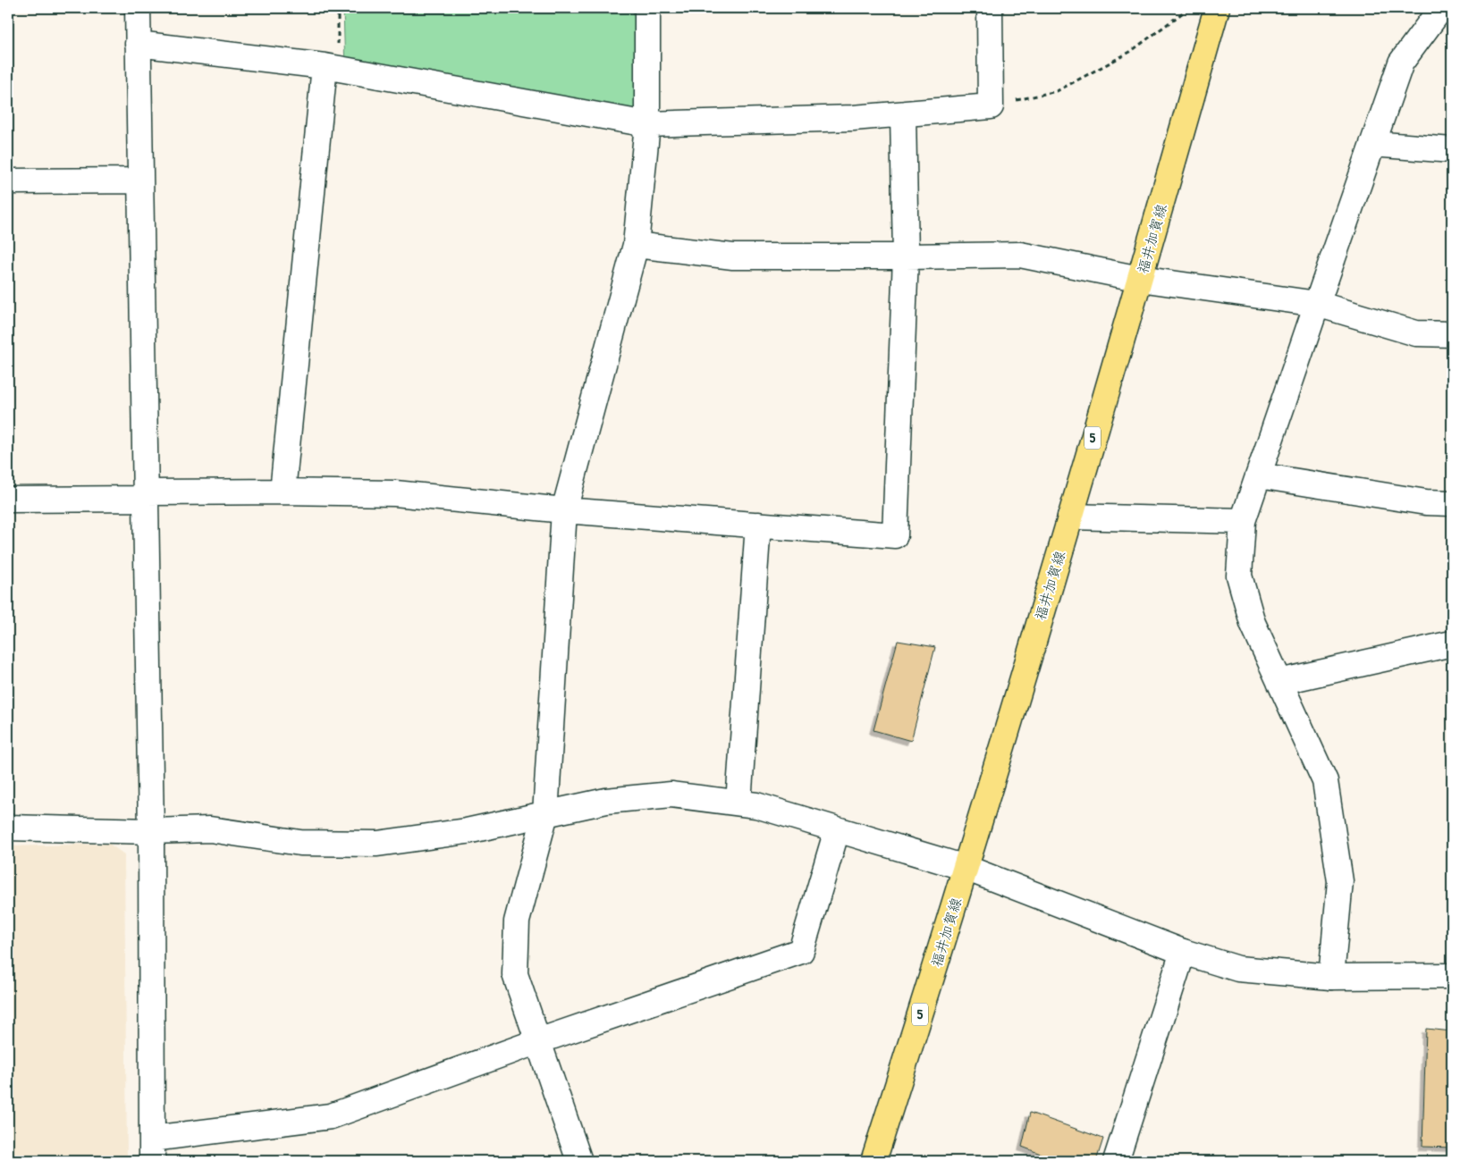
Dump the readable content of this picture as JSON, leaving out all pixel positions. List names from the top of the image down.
{
  "streets": {
    "main road": ["福井加賀線", "5"]
  }
}
